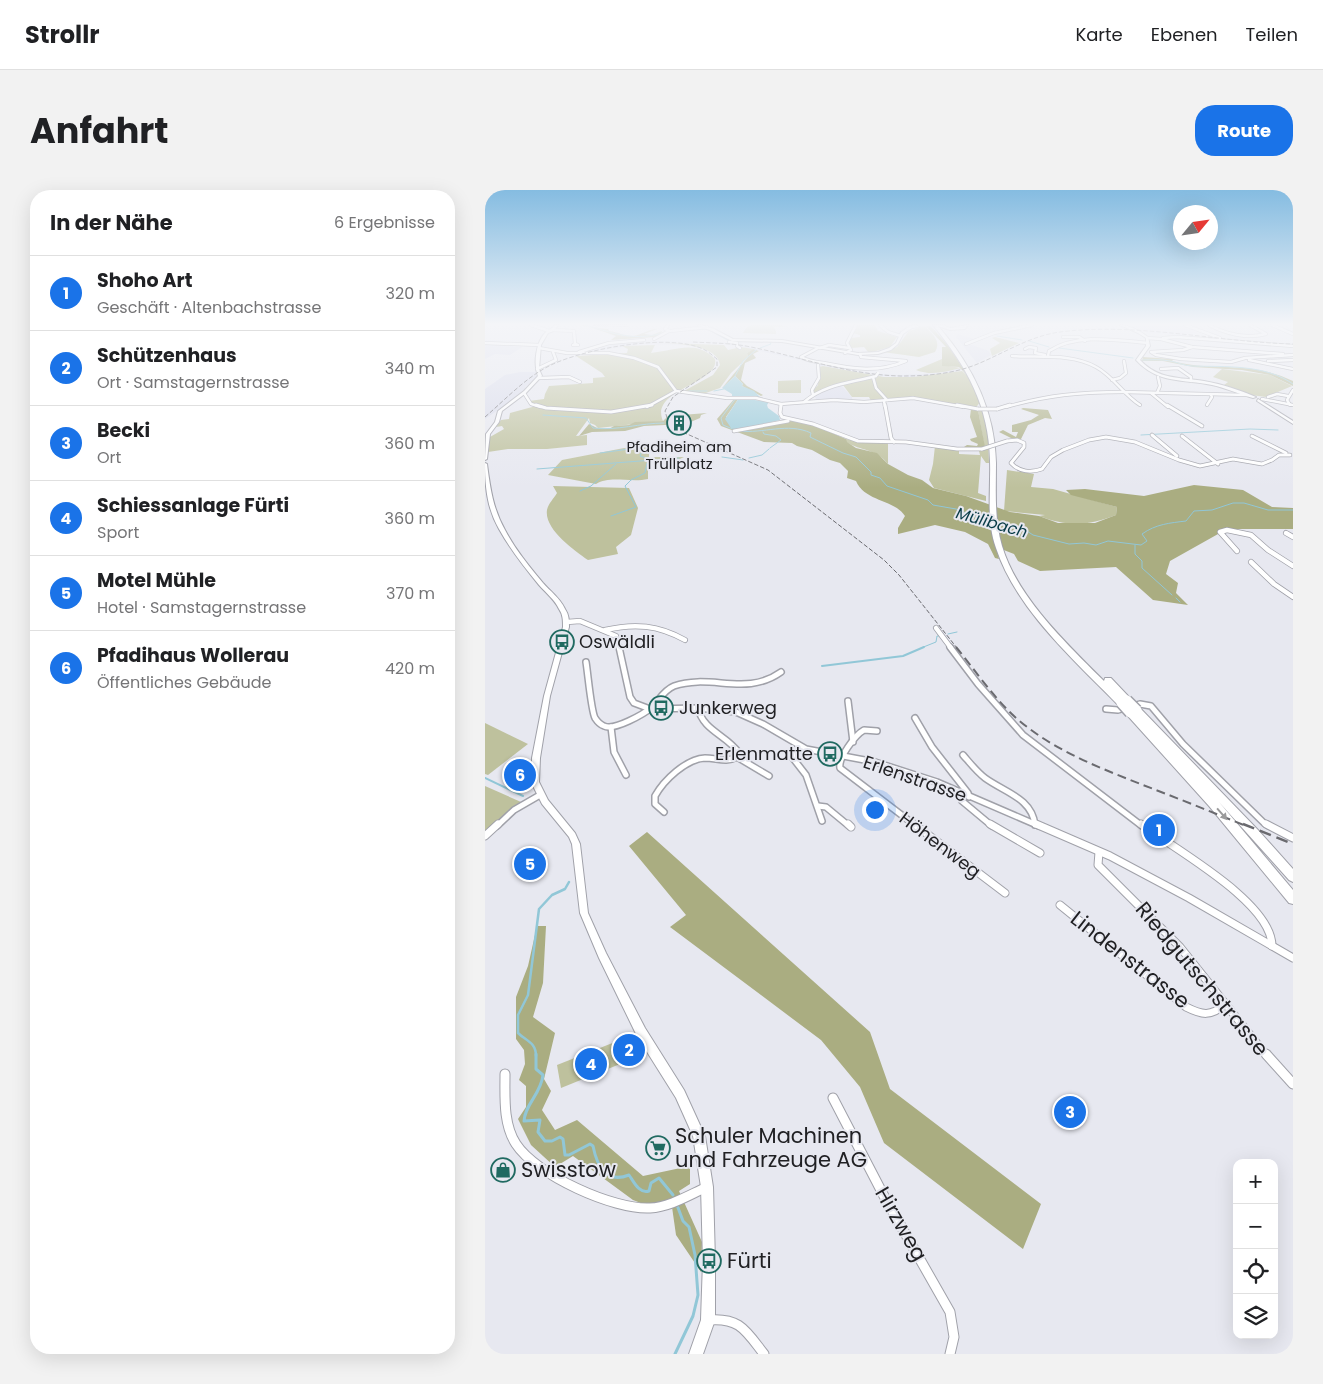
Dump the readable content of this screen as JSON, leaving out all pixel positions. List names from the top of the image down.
{
  "streets": {
    "street": [
      "Erlenstrasse",
      "Höhenweg",
      "Lindenstrasse",
      "Riedgutschstrasse",
      "Hirzweg"
    ]
  },
  "crossings": [
    ["Erlenstrasse", "Höhenweg"],
    ["Erlenstrasse", "Riedgutschstrasse"],
    ["Lindenstrasse", "Riedgutschstrasse"]
  ],
  "water": ["Mülibach"],
  "places": {
    "building": ["Pfadiheim am Trüllplatz"],
    "bus stop": [
      "Oswäldli",
      "Junkerweg",
      "Erlenmatte",
      "Fürti"
    ],
    "supermarket": ["Schuler Machinen und Fahrzeuge AG"],
    "shop": ["Swisstow"]
  },
  "north": "top right",
  "page": {
    "header": "Strollr",
    "nav": ["Karte", "Ebenen", "Teilen"],
    "title": "Anfahrt",
    "buttons": "Route",
    "heading": ["In der Nähe", "6 Ergebnisse"],
    "list": [
      {
        "mark": "1",
        "name": "Shoho Art",
        "note": "Geschäft · Altenbachstrasse",
        "value": "320 m"
      },
      {
        "mark": "2",
        "name": "Schützenhaus",
        "note": "Ort · Samstagernstrasse",
        "value": "340 m"
      },
      {
        "mark": "3",
        "name": "Becki",
        "note": "Ort",
        "value": "360 m"
      },
      {
        "mark": "4",
        "name": "Schiessanlage Fürti",
        "note": "Sport",
        "value": "360 m"
      },
      {
        "mark": "5",
        "name": "Motel Mühle",
        "note": "Hotel · Samstagernstrasse",
        "value": "370 m"
      },
      {
        "mark": "6",
        "name": "Pfadihaus Wollerau",
        "note": "Öffentliches Gebäude",
        "value": "420 m"
      }
    ],
    "pins": [
      "6",
      "1",
      "5",
      "2",
      "4",
      "3"
    ],
    "map_buttons": ["+", "−"]
  }
}
